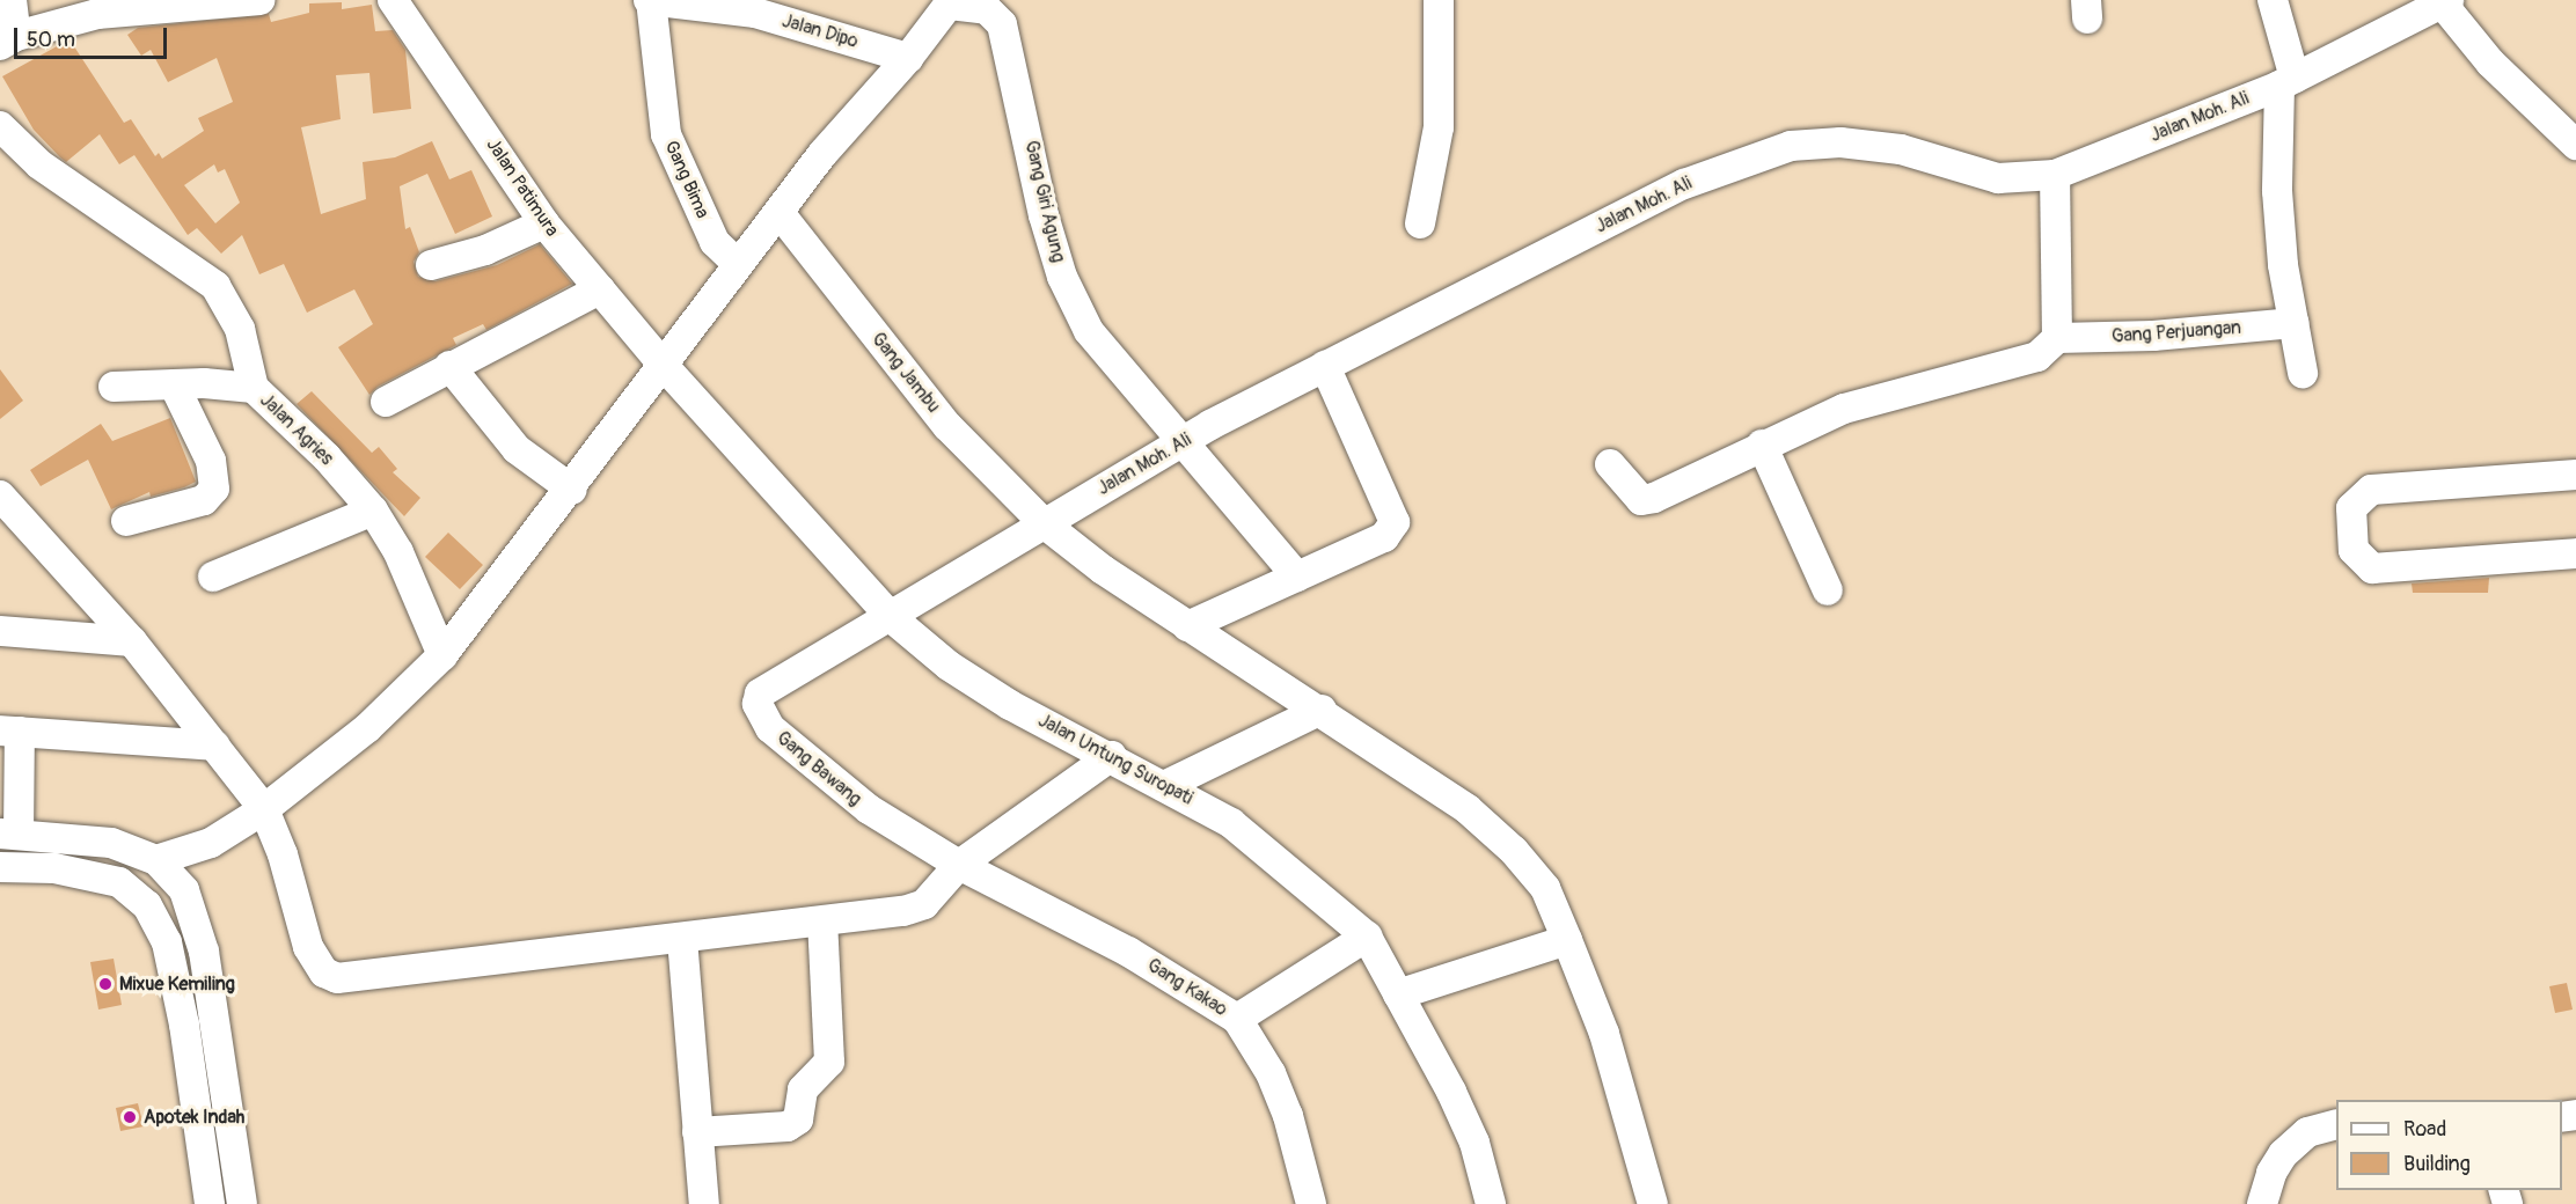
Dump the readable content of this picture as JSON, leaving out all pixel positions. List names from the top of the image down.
{
  "streets": {
    "street": [
      "Jalan Dipo",
      "Jalan Moh. Ali",
      "Gang Bima",
      "Jalan Patimura",
      "Gang Giri Agung",
      "Gang Perjuangan",
      "Gang Jambu",
      "Jalan Agries",
      "Jalan Untung Suropati",
      "Gang Bawang",
      "Gang Kakao"
    ]
  },
  "crossings": [
    ["Jalan Dipo", "Gang Bima"],
    ["Jalan Moh. Ali", "Gang Giri Agung"],
    ["Jalan Moh. Ali", "Gang Jambu"],
    ["Jalan Moh. Ali", "Jalan Untung Suropati"],
    ["Jalan Moh. Ali", "Gang Bawang"],
    ["Jalan Patimura", "Jalan Untung Suropati"],
    ["Jalan Untung Suropati", "Gang Bawang"],
    ["Gang Bawang", "Gang Kakao"]
  ],
  "places": ["Mixue Kemiling", "Apotek Indah"],
  "legend": ["Road", "Building"],
  "scale_bar": "50 m"
}
